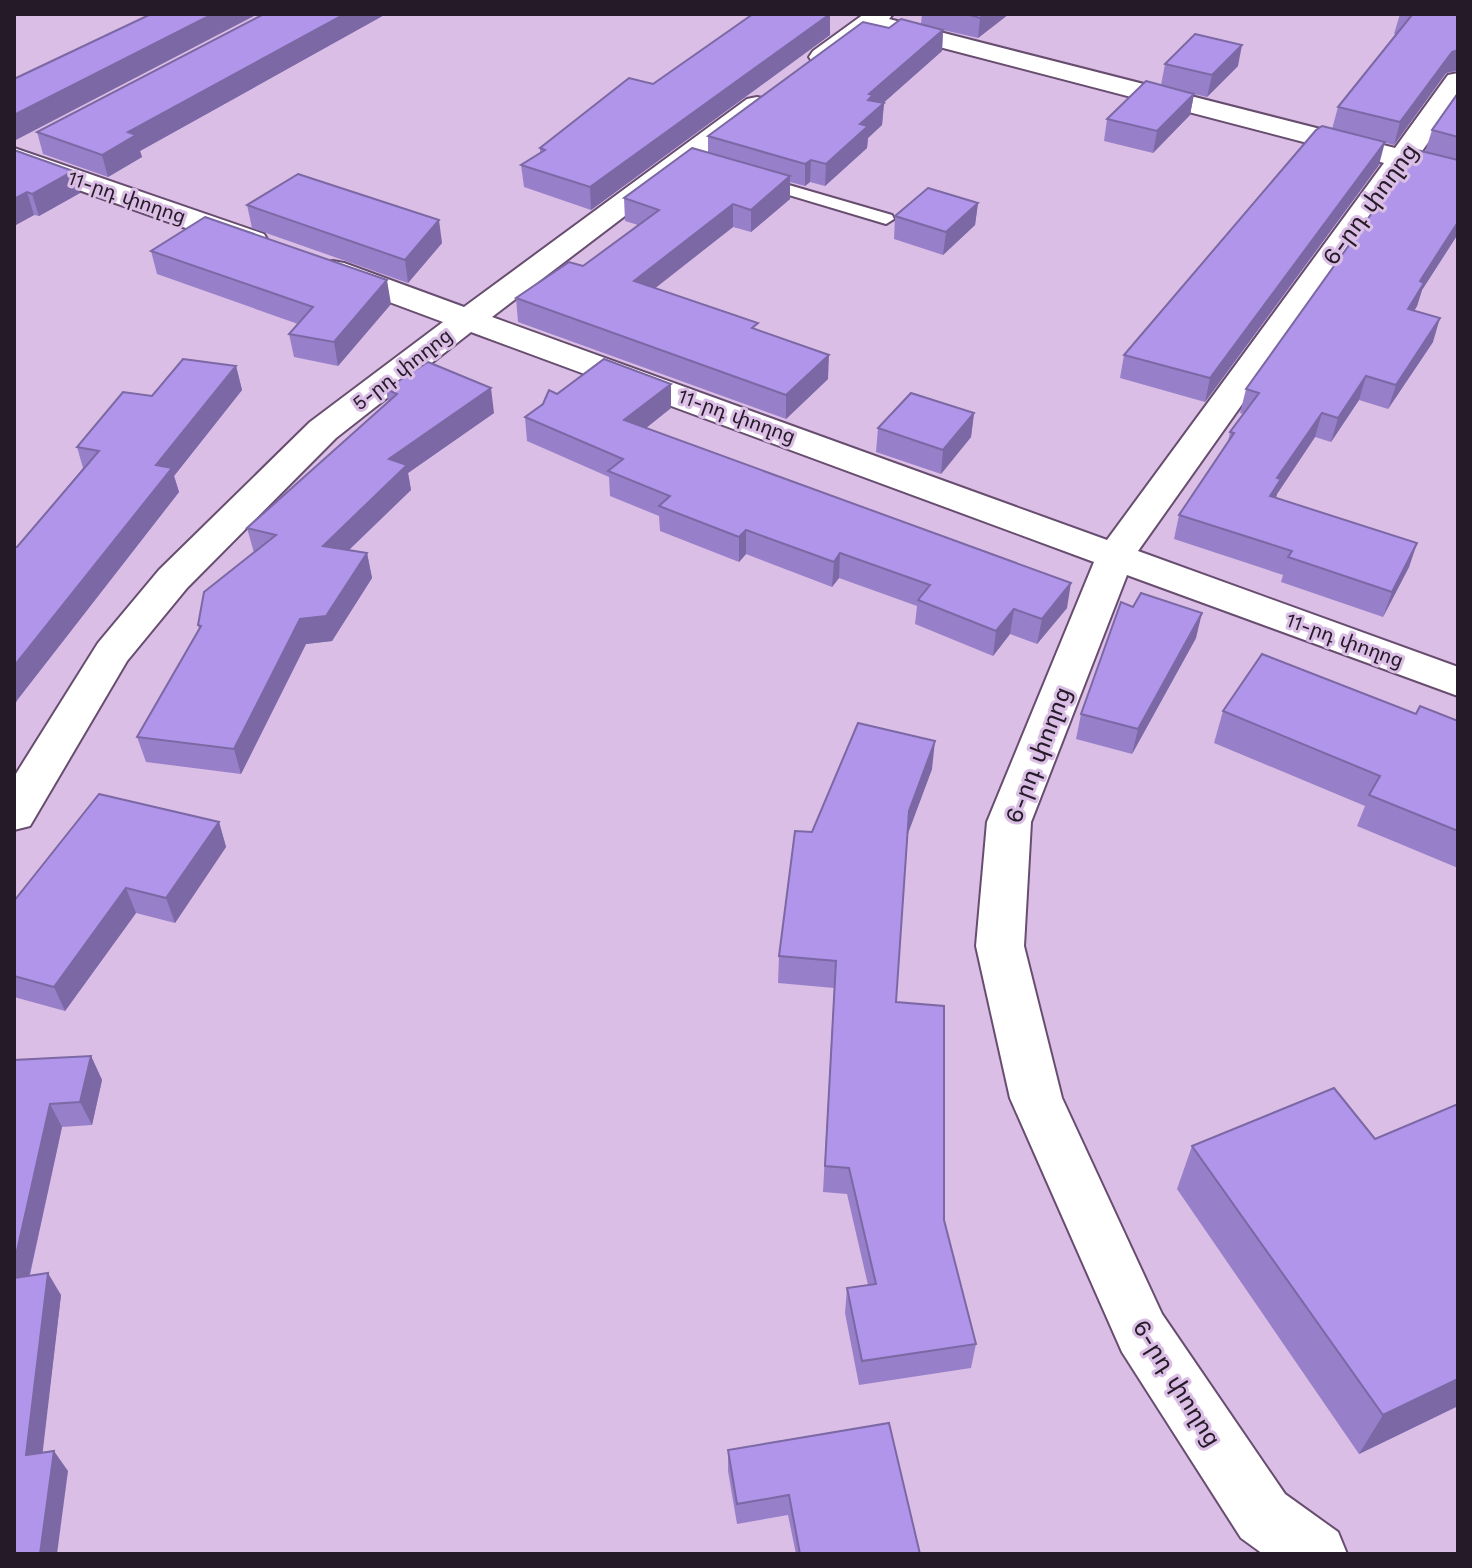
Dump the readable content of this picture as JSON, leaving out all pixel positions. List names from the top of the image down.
{
  "streets": {
    "street": ["11-րդ փողոց", "6-րդ փողոց", "5-րդ փողոց"]
  },
  "crossings": [
    ["11-րդ փողոց", "6-րդ փողոց"],
    ["11-րդ փողոց", "5-րդ փողոց"]
  ]
}
